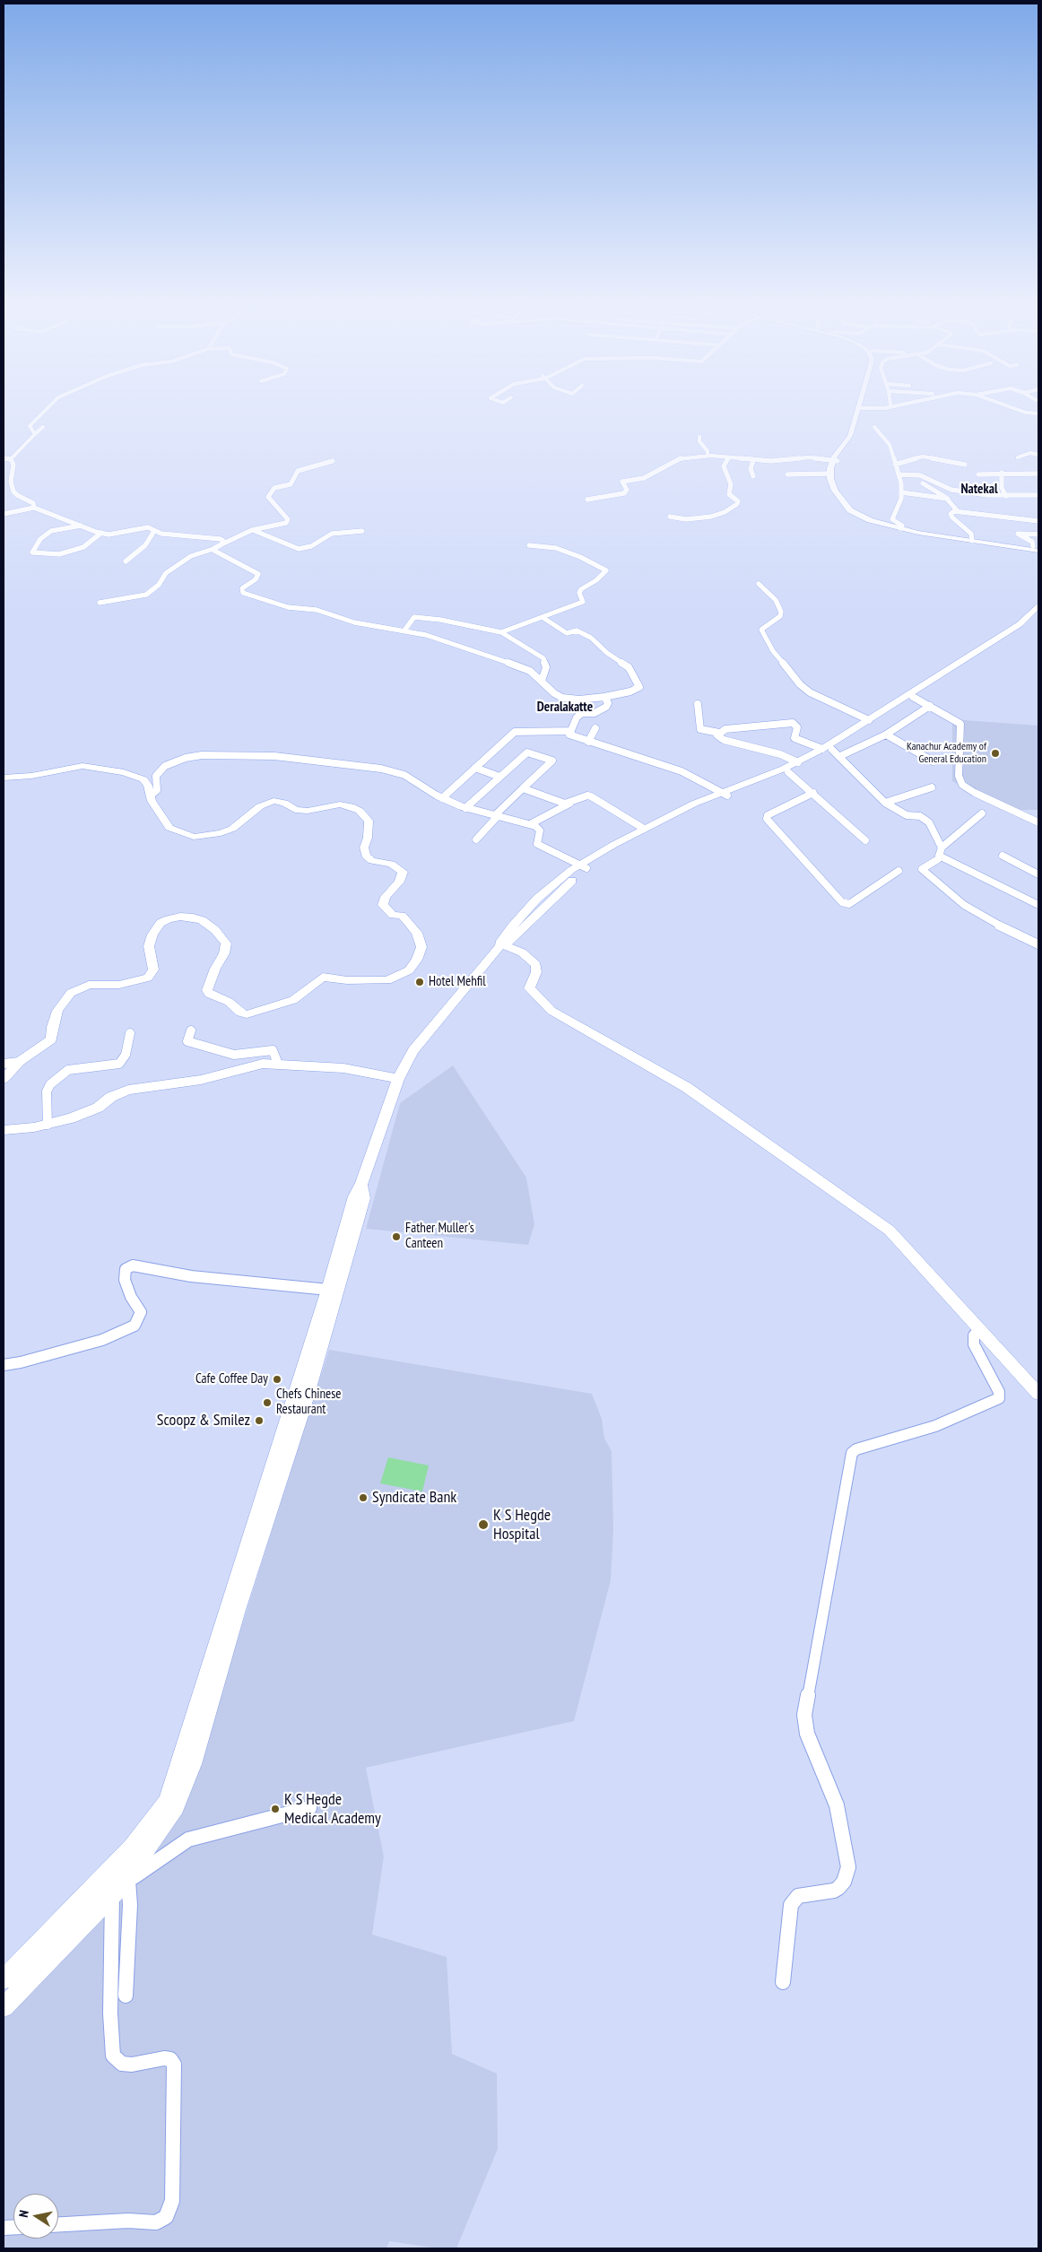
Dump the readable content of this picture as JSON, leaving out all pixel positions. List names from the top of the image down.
{
  "districts": ["Natekal", "Deralakatte"],
  "places": [
    "Kanachur Academy of General Education",
    "Hotel Mehfil",
    "Father Muller's Canteen",
    "Cafe Coffee Day",
    "Chefs Chinese Restaurant",
    "Scoopz & Smilez",
    "Syndicate Bank",
    "K S Hegde Hospital",
    "K S Hegde Medical Academy"
  ],
  "north": "left"
}
